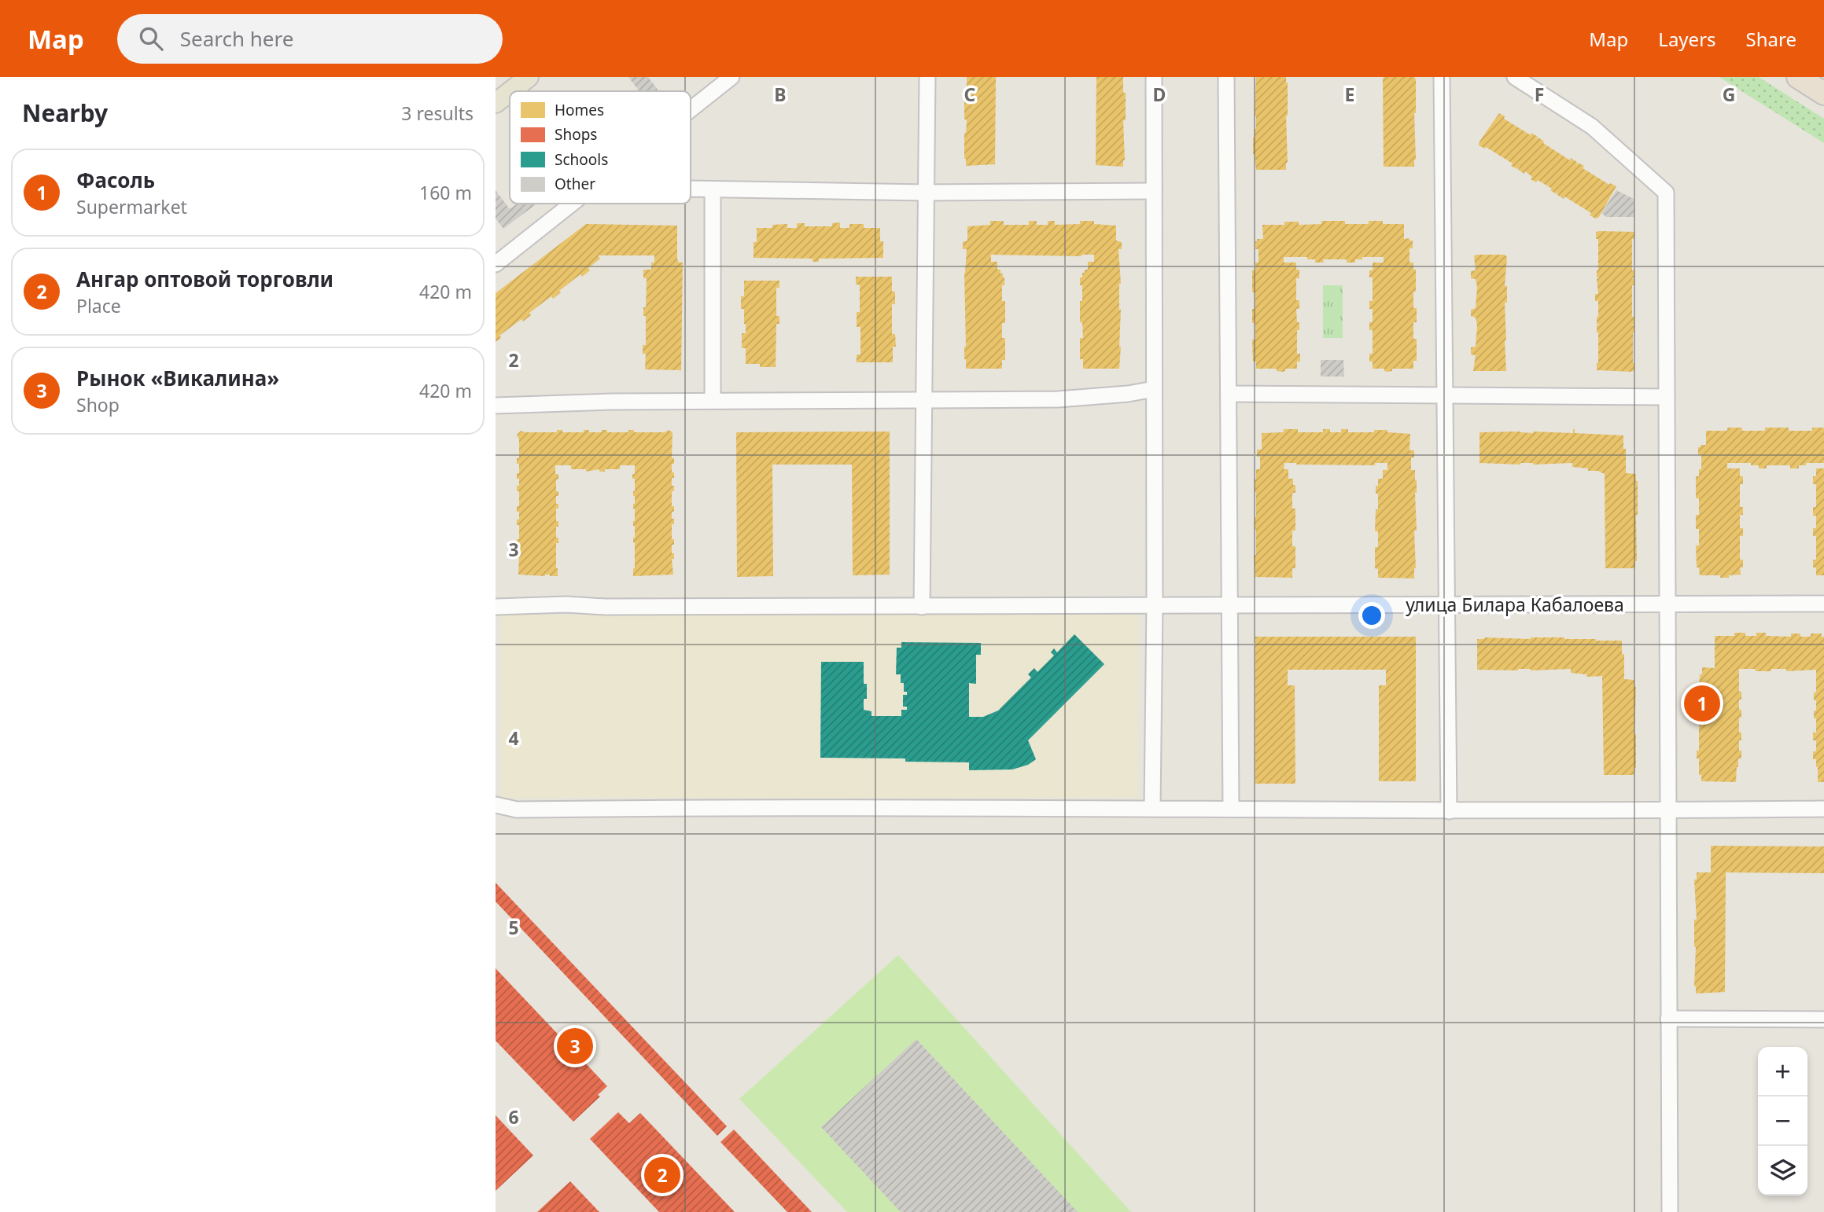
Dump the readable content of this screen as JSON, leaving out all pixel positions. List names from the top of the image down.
{
  "streets": {
    "street": ["улица Билара Кабалоева"]
  },
  "legend": [
    "Homes",
    "Shops",
    "Schools",
    "Other"
  ],
  "page": {
    "header": "Map",
    "search": "Search here",
    "nav": ["Map", "Layers", "Share"],
    "heading": ["Nearby", "3 results"],
    "list": [
      {
        "mark": "1",
        "name": "Фасоль",
        "note": "Supermarket",
        "value": "160 m"
      },
      {
        "mark": "2",
        "name": "Ангар оптовой торговли",
        "note": "Place",
        "value": "420 m"
      },
      {
        "mark": "3",
        "name": "Рынок «Викалина»",
        "note": "Shop",
        "value": "420 m"
      }
    ],
    "pins": ["1", "3", "2"],
    "map_buttons": ["+", "−"]
  },
  "grid": {
    "columns": [
      "B",
      "C",
      "D",
      "E",
      "F",
      "G"
    ],
    "rows": [
      "2",
      "3",
      "4",
      "5",
      "6"
    ]
  }
}
